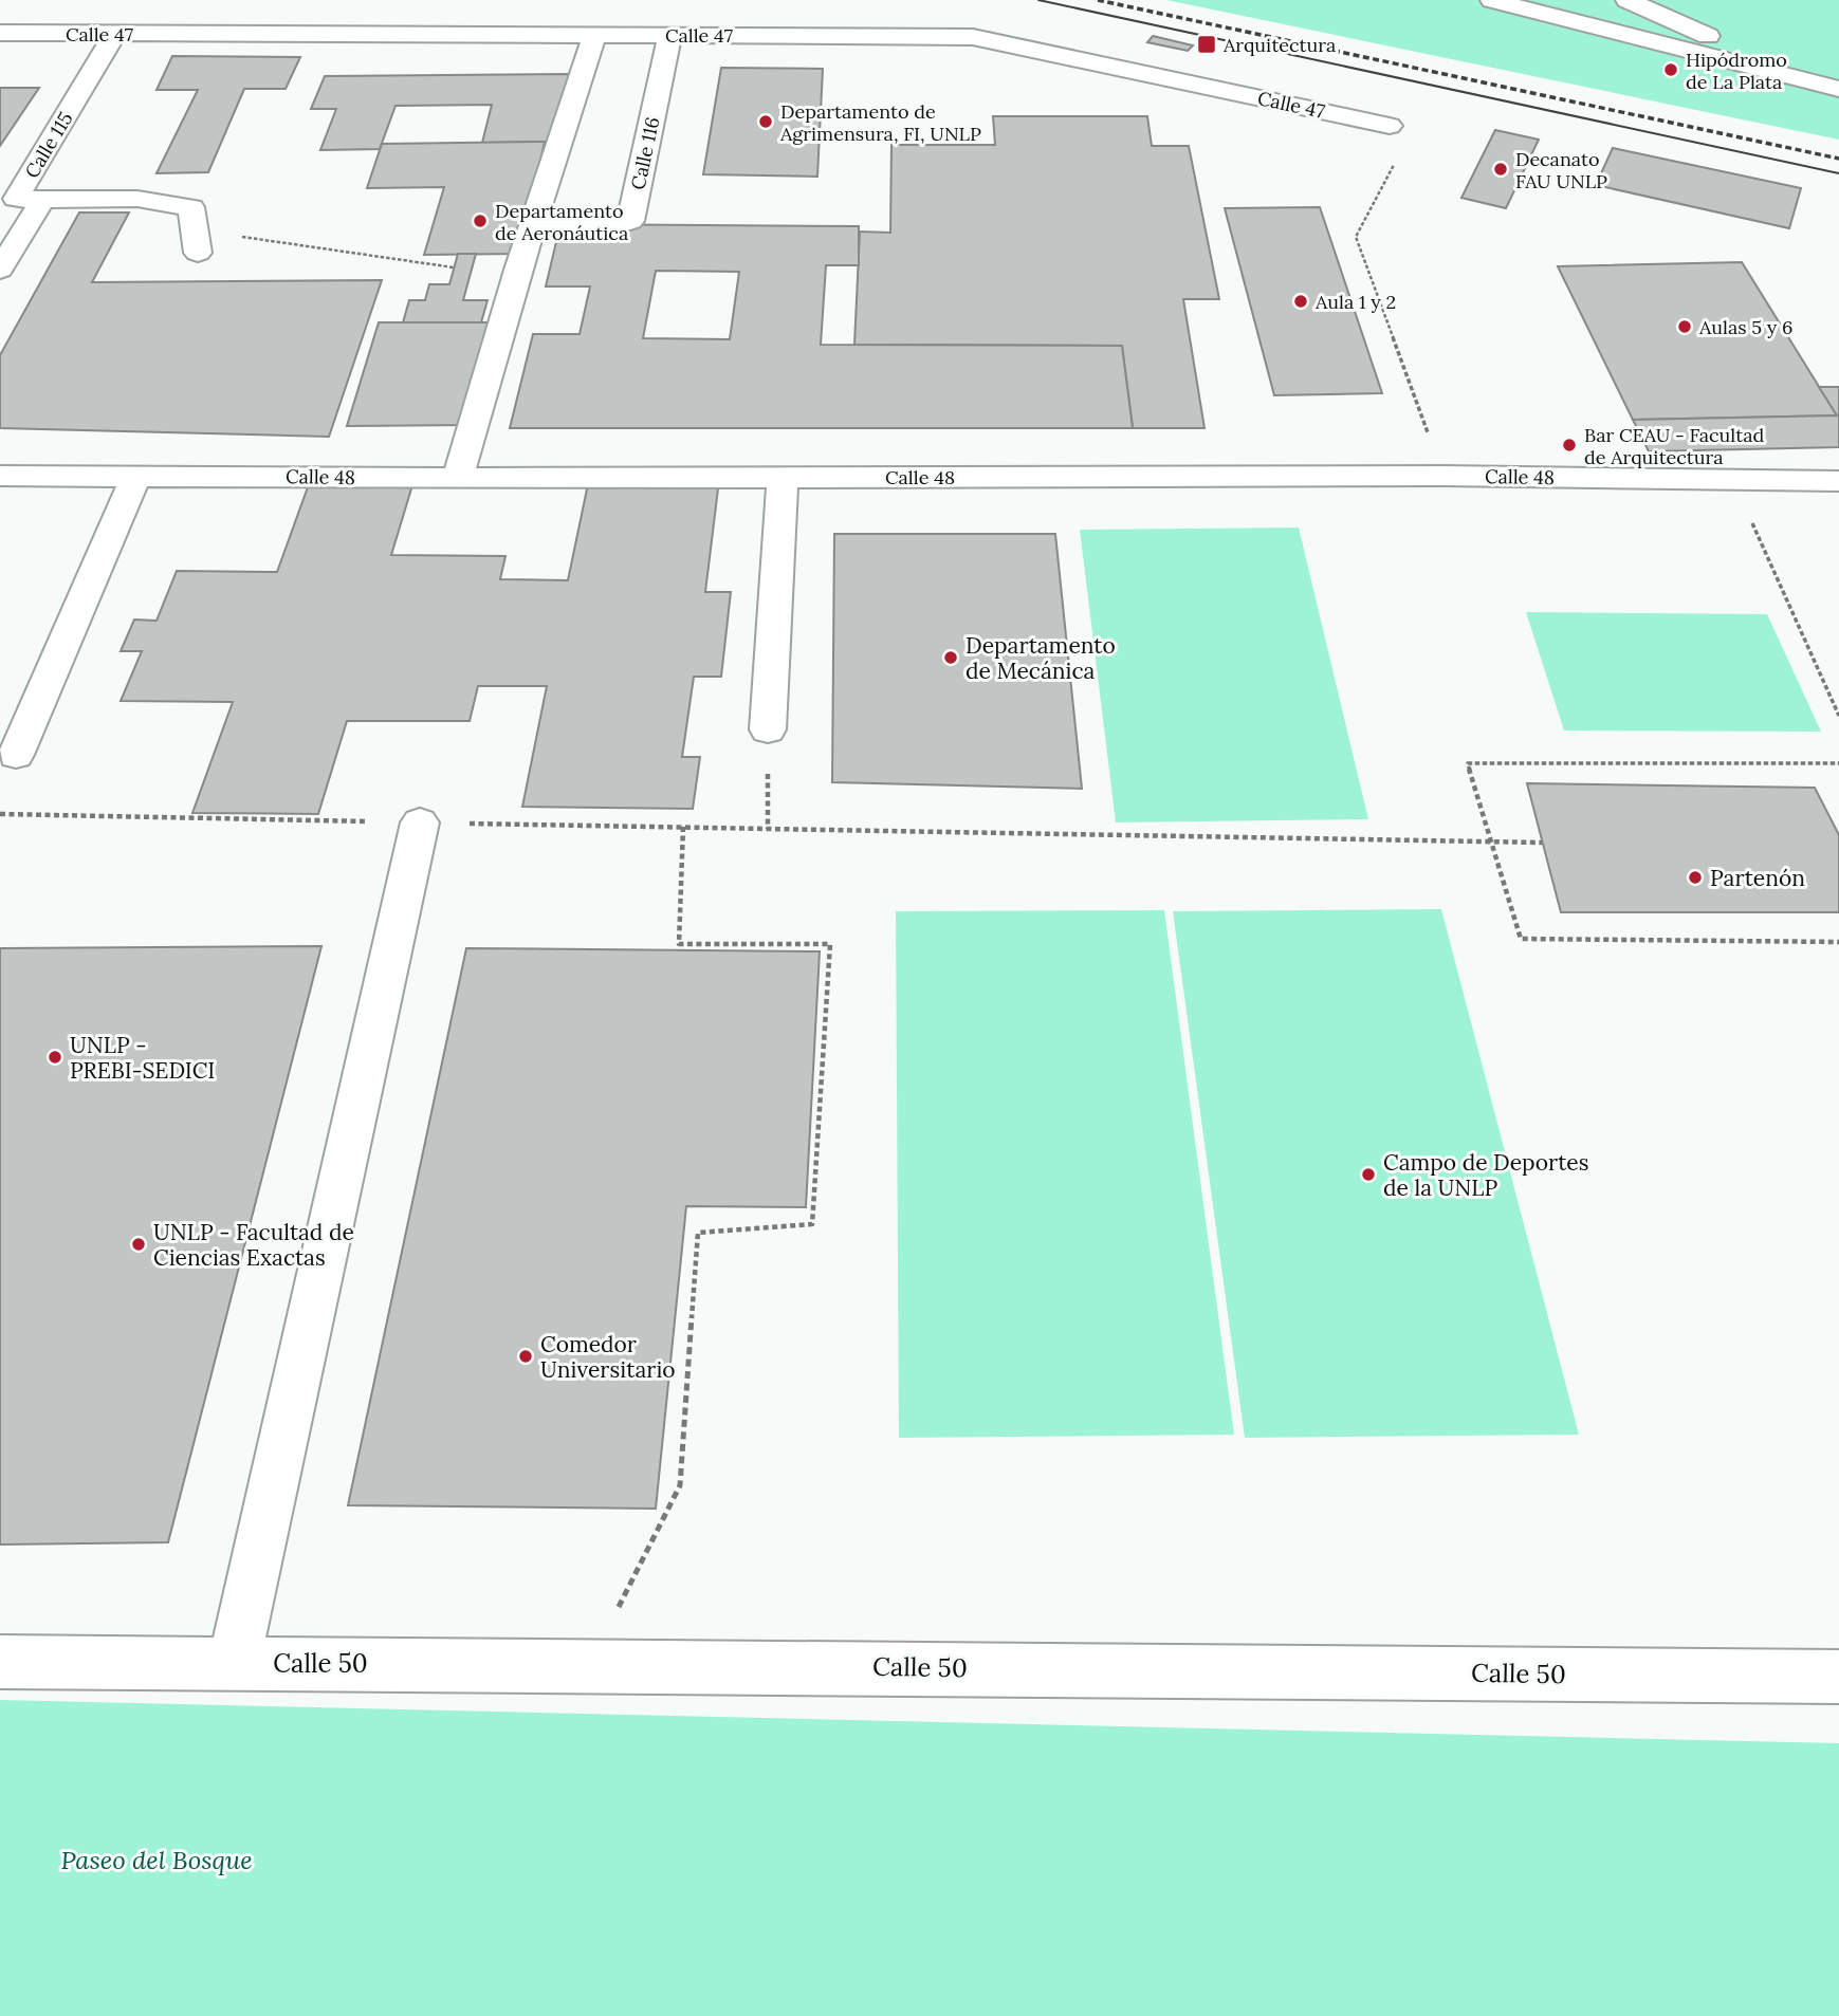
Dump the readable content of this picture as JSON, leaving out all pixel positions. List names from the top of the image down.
{
  "streets": {
    "street": [
      "Calle 47",
      "Calle 115",
      "Calle 116",
      "Calle 48",
      "Calle 50"
    ]
  },
  "crossings": [
    ["Calle 47", "Calle 115"],
    ["Calle 47", "Calle 116"]
  ],
  "parks": ["Paseo del Bosque"],
  "places": {
    "transit": ["Arquitectura"],
    "other": [
      "Hipódromo de La Plata",
      "Departamento de Agrimensura, FI, UNLP",
      "Decanato FAU UNLP",
      "Departamento de Aeronáutica",
      "Aula 1 y 2",
      "Aulas 5 y 6",
      "Bar CEAU - Facultad de Arquitectura",
      "Departamento de Mecánica",
      "Partenón",
      "UNLP - PREBI-SEDICI",
      "Campo de Deportes de la UNLP",
      "UNLP - Facultad de Ciencias Exactas",
      "Comedor Universitario"
    ]
  }
}
